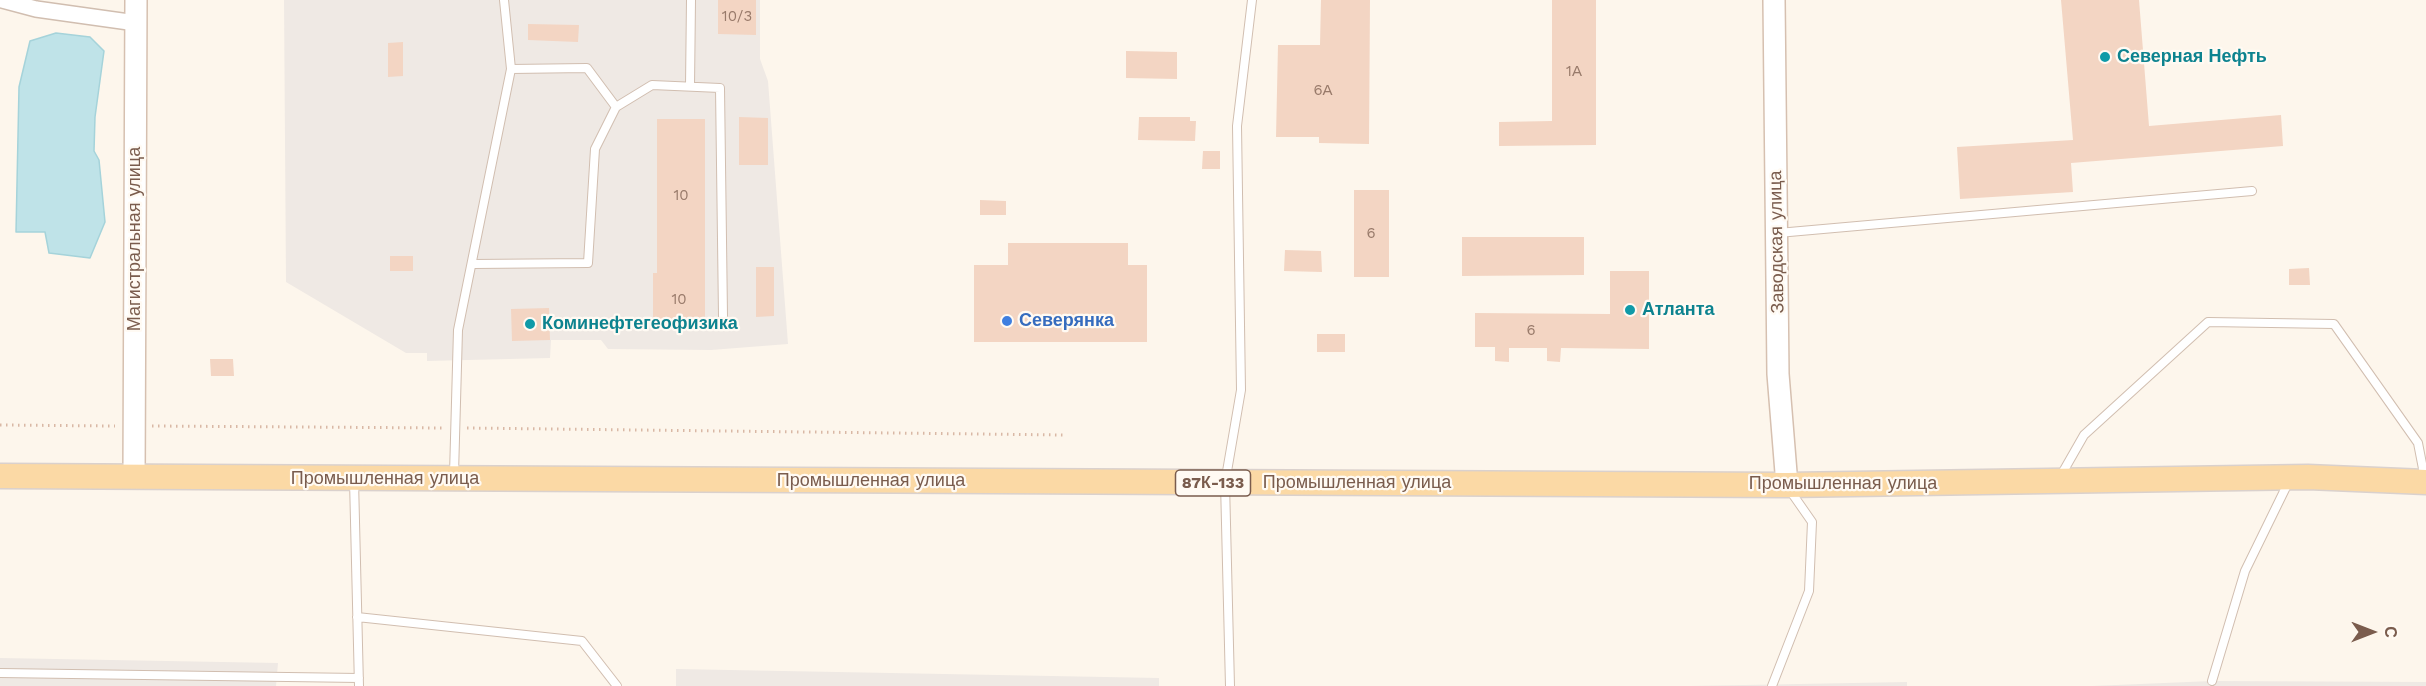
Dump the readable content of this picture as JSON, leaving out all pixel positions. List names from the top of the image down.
{
  "streets": {
    "main road": ["Промышленная улица", "87К-133"],
    "street": ["Магистральная улица", "Заводская улица"]
  },
  "crossings": [
    ["Магистральная улица", "Промышленная улица"],
    ["Заводская улица", "Промышленная улица"]
  ],
  "places": [
    "Северная Нефть",
    "Атланта",
    "Северянка",
    "Коминефтегеофизика"
  ],
  "house_numbers": [
    "10/3",
    "1А",
    "6А",
    "10",
    "6",
    "10",
    "6"
  ],
  "north": "right"
}
